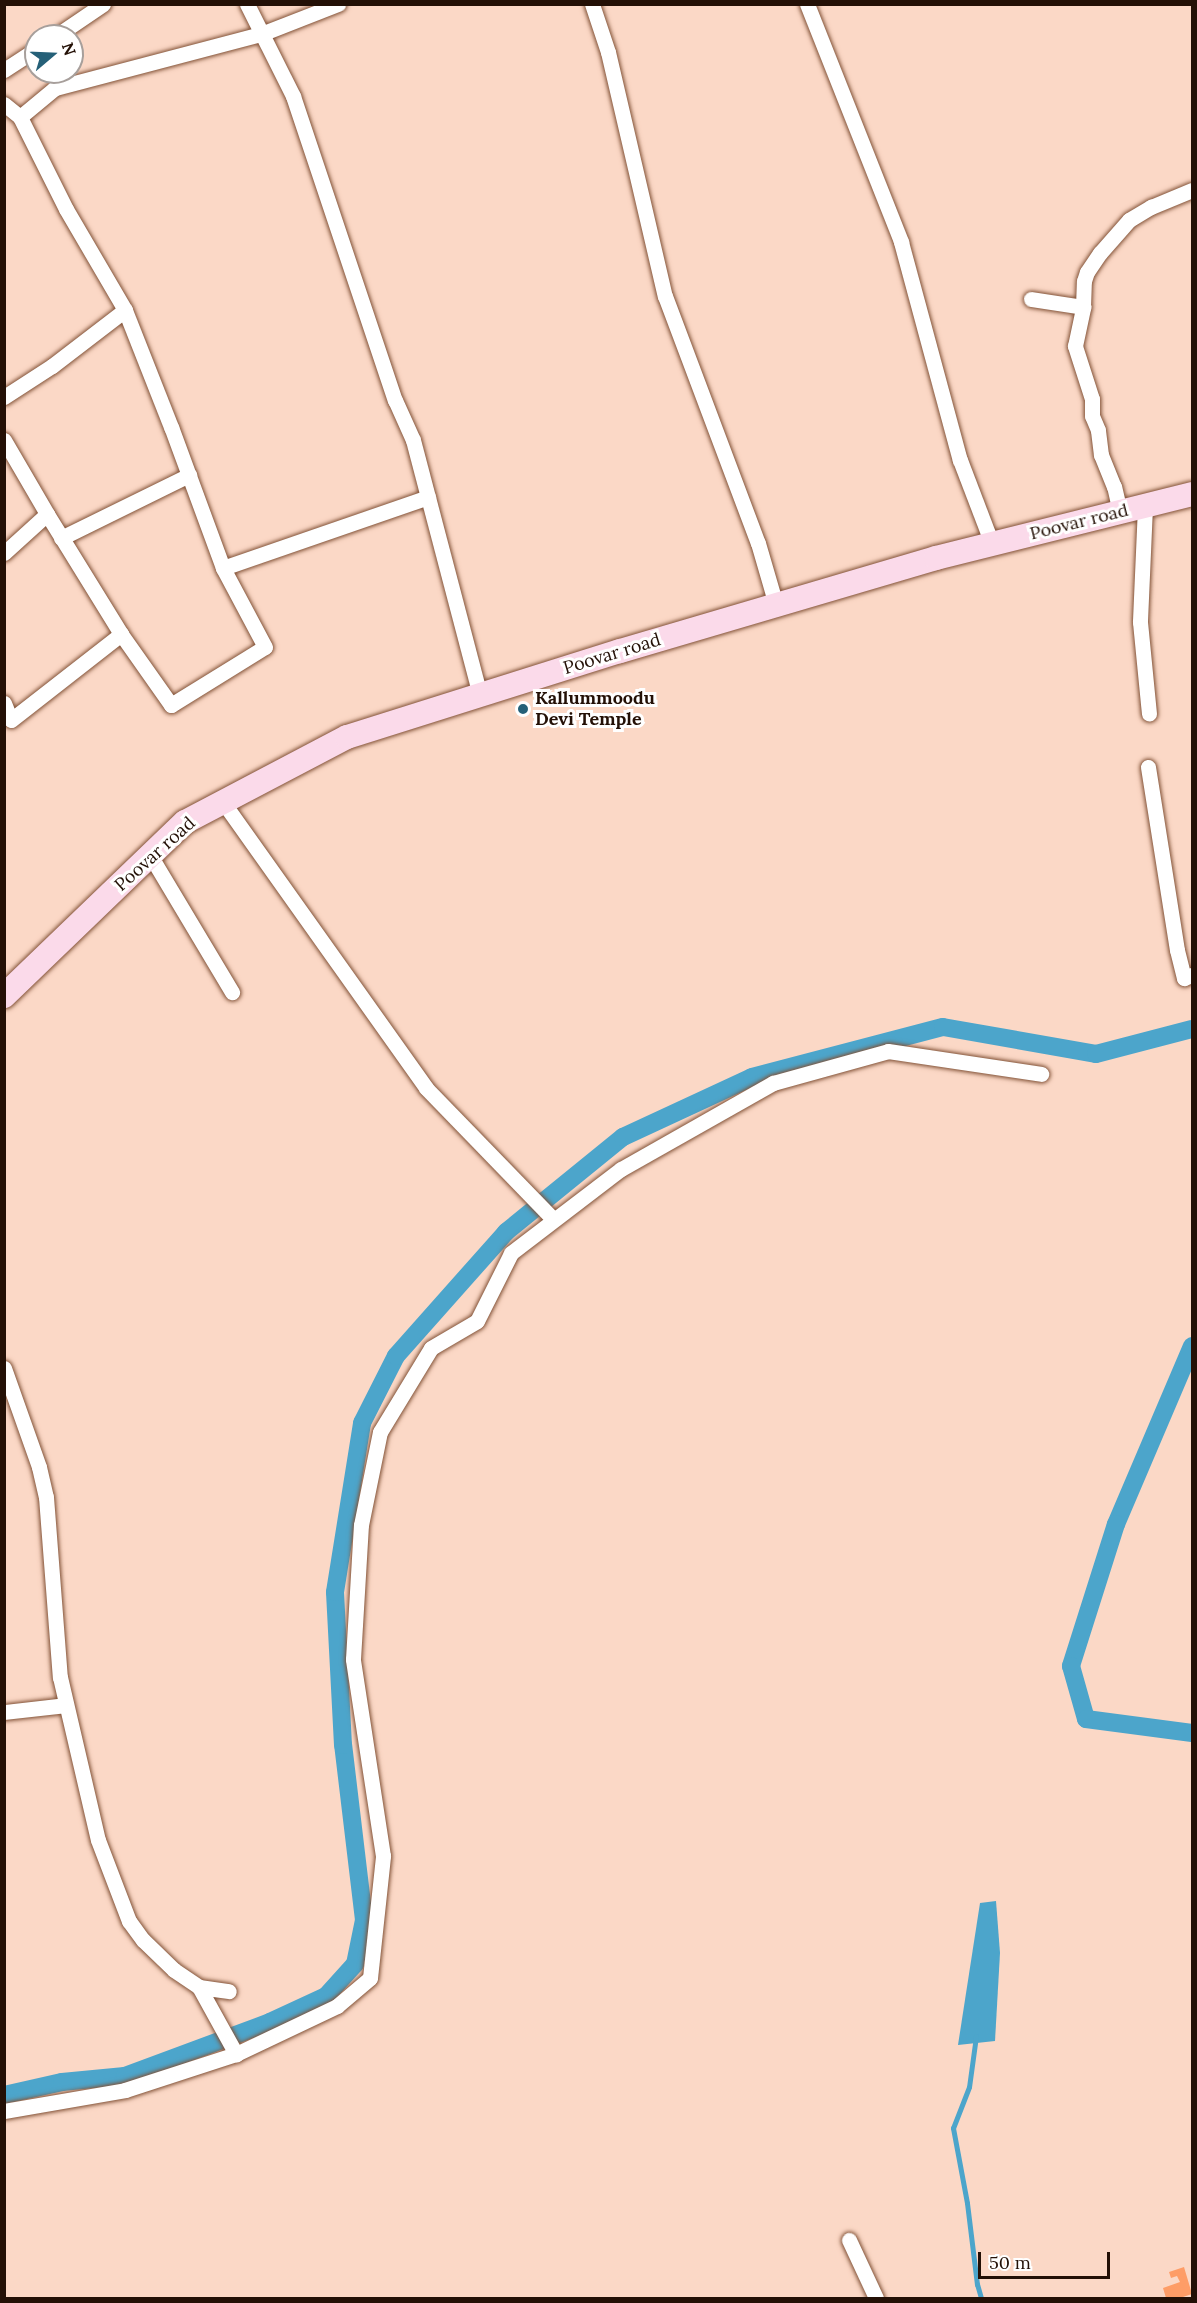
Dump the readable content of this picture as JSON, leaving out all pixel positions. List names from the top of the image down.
{
  "streets": {
    "main road": ["Poovar road"]
  },
  "places": ["Kallummoodu Devi Temple"],
  "scale_bar": "50 m",
  "north": "right"
}
